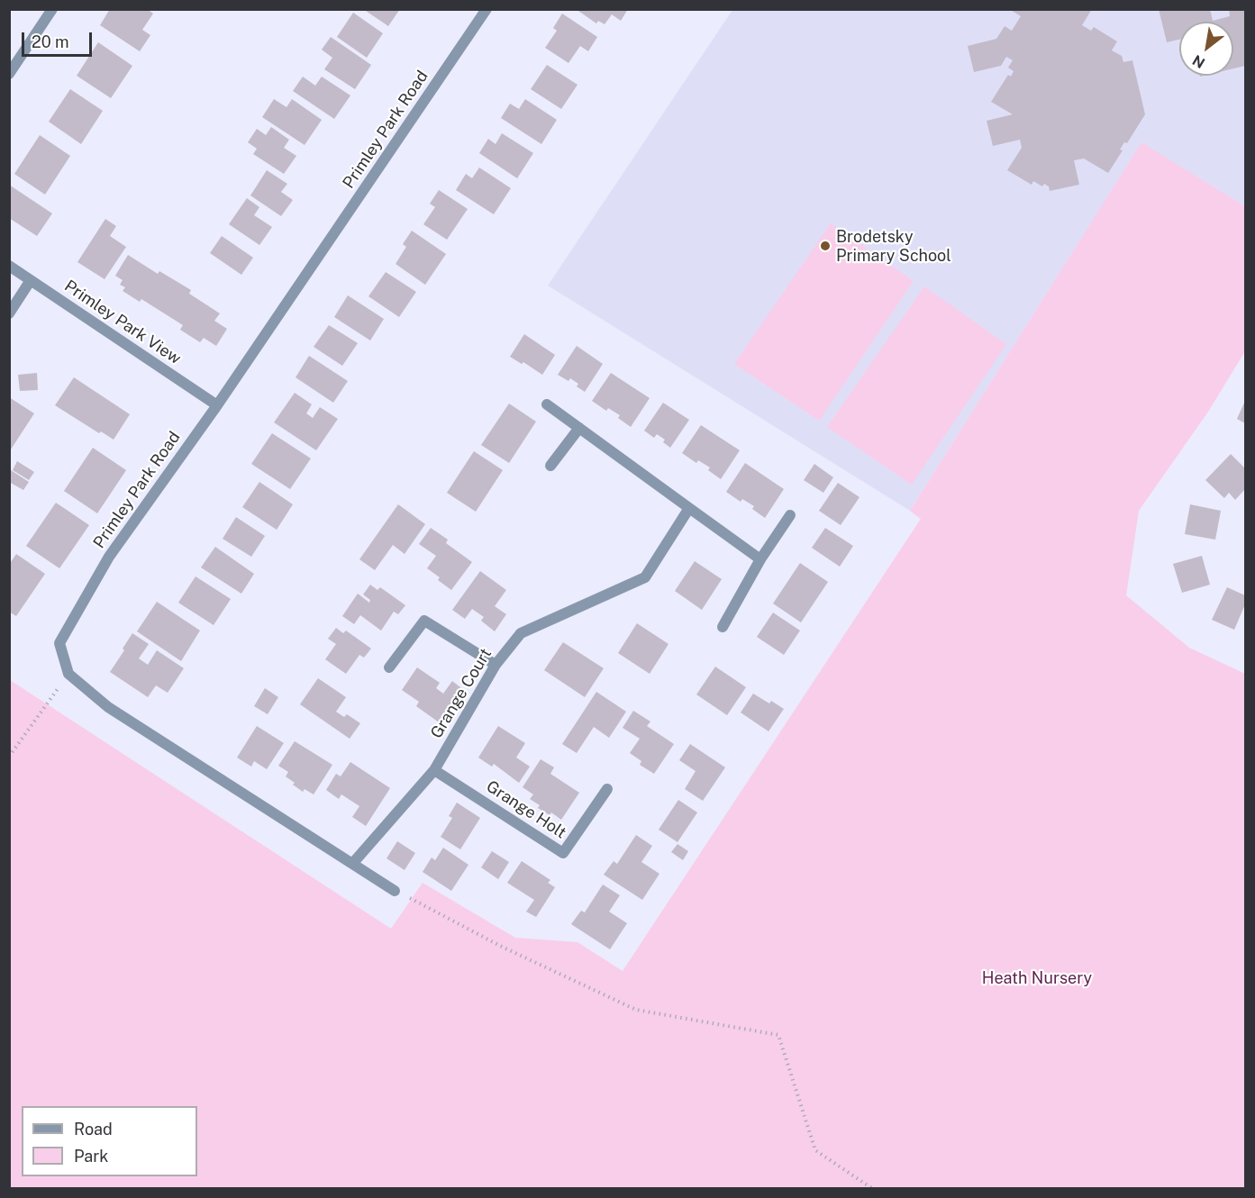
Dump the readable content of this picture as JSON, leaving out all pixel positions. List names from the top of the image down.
{
  "streets": {
    "street": [
      "Primley Park Road",
      "Primley Park View",
      "Grange Court",
      "Grange Holt"
    ]
  },
  "crossings": [
    ["Primley Park Road", "Primley Park View"],
    ["Grange Court", "Grange Holt"]
  ],
  "parks": ["Heath Nursery"],
  "places": ["Brodetsky Primary School"],
  "legend": ["Road", "Park"],
  "scale_bar": "20 m",
  "north": "bottom left"
}
